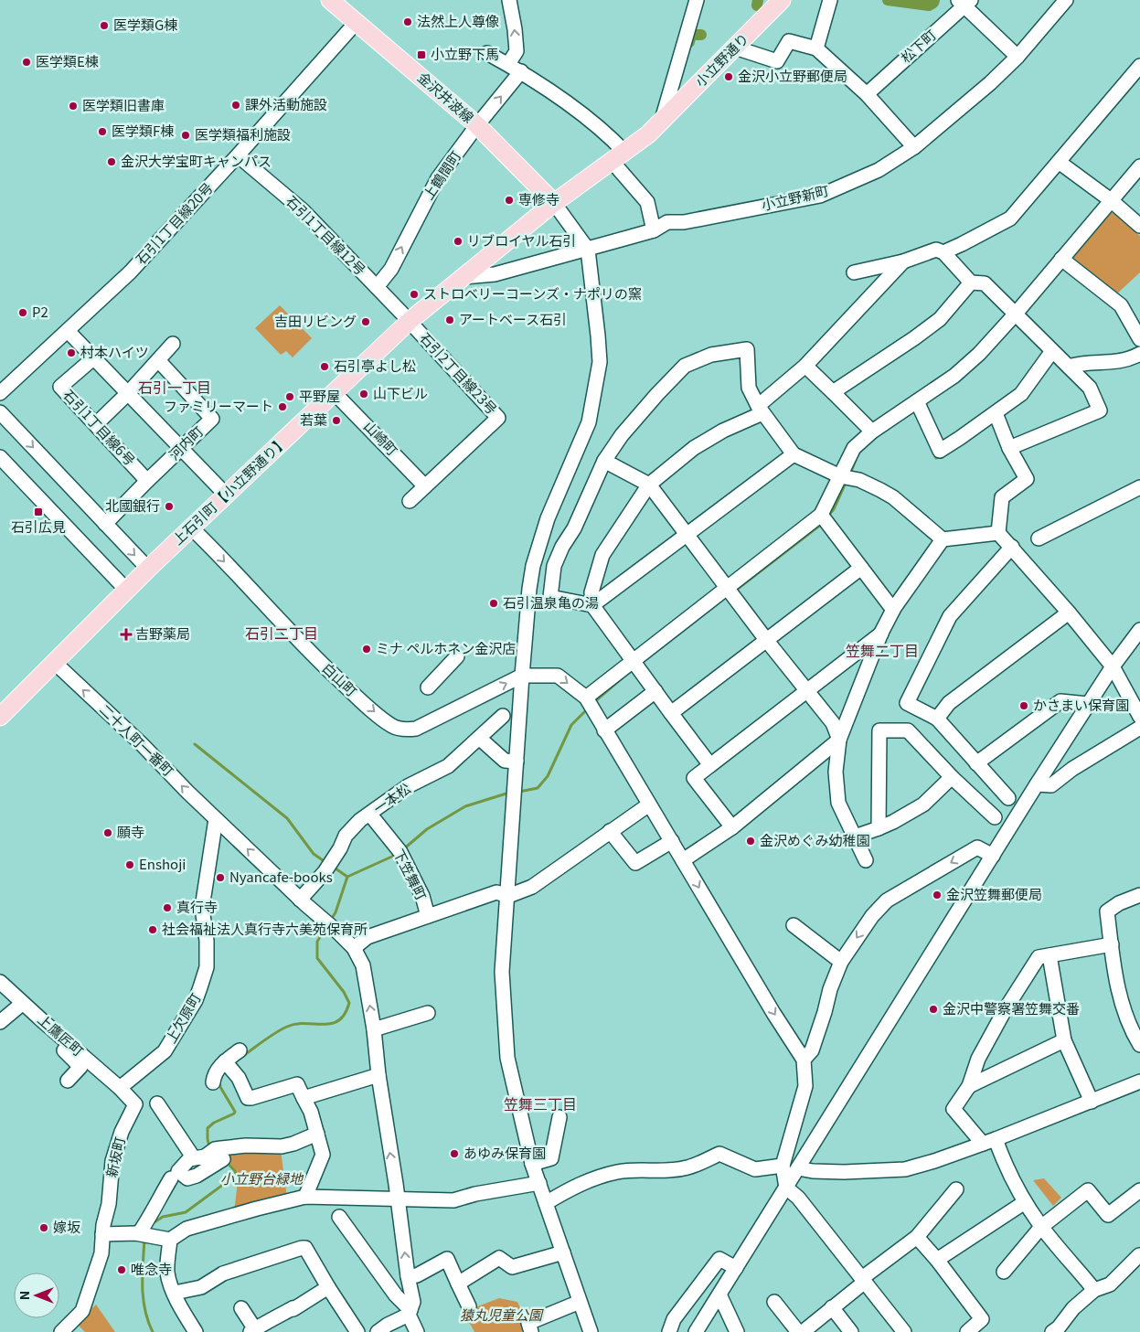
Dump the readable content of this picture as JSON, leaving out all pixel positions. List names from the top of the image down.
{
  "streets": {
    "main road": ["小立野通り", "金沢井波線", "上石引町【小立野通り】"],
    "street": [
      "松下町",
      "上鶴間町",
      "小立野新町",
      "石引1丁目線20号",
      "石引1丁目線12号",
      "石引2丁目線23号",
      "石引1丁目線6号",
      "山崎町",
      "河内町",
      "白山町",
      "二十人町一番町",
      "一本松",
      "下笠舞町",
      "上欠原町",
      "上鷹匠町",
      "新坂町"
    ]
  },
  "crossings": [
    ["金沢井波線", "上鶴間町"],
    ["金沢井波線", "石引1丁目線20号"],
    ["上鶴間町", "石引1丁目線12号"],
    ["石引1丁目線20号", "石引1丁目線12号"],
    ["石引1丁目線12号", "石引2丁目線23号"],
    ["石引1丁目線12号", "上石引町【小立野通り】"],
    ["石引2丁目線23号", "山崎町"],
    ["石引2丁目線23号", "上石引町【小立野通り】"],
    ["石引1丁目線6号", "河内町"],
    ["山崎町", "上石引町【小立野通り】"],
    ["上石引町【小立野通り】", "白山町"],
    ["上石引町【小立野通り】", "二十人町一番町"],
    ["二十人町一番町", "一本松"],
    ["二十人町一番町", "上欠原町"],
    ["一本松", "下笠舞町"],
    ["上欠原町", "上鷹匠町"],
    ["上欠原町", "新坂町"],
    ["上鷹匠町", "新坂町"]
  ],
  "one_way": ["上鶴間町", "白山町", "二十人町一番町"],
  "districts": [
    "石引一丁目",
    "石引二丁目",
    "笠舞二丁目",
    "笠舞三丁目"
  ],
  "parks": ["小立野台緑地", "猿丸児童公園"],
  "places": {
    "other": [
      "法然上人尊像",
      "医学類G棟",
      "医学類E棟",
      "金沢小立野郵便局",
      "課外活動施設",
      "医学類旧書庫",
      "医学類F棟",
      "医学類福利施設",
      "金沢大学宝町キャンパス",
      "専修寺",
      "リブロイヤル石引",
      "ストロベリーコーンズ・ナポリの窯",
      "P2",
      "アートベース石引",
      "吉田リビング",
      "村本ハイツ",
      "石引亭よし松",
      "山下ビル",
      "平野屋",
      "ファミリーマート",
      "若葉",
      "北國銀行",
      "石引温泉亀の湯",
      "ミナ ペルホネン金沢店",
      "かさまい保育園",
      "願寺",
      "金沢めぐみ幼稚園",
      "Enshoji",
      "Nyancafe-books",
      "金沢笠舞郵便局",
      "真行寺",
      "社会福祉法人真行寺六美苑保育所",
      "金沢中警察署笠舞交番",
      "あゆみ保育園",
      "嫁坂",
      "唯念寺"
    ],
    "transit": ["小立野下馬", "石引広見"],
    "health": ["吉野薬局"]
  },
  "north": "left"
}
